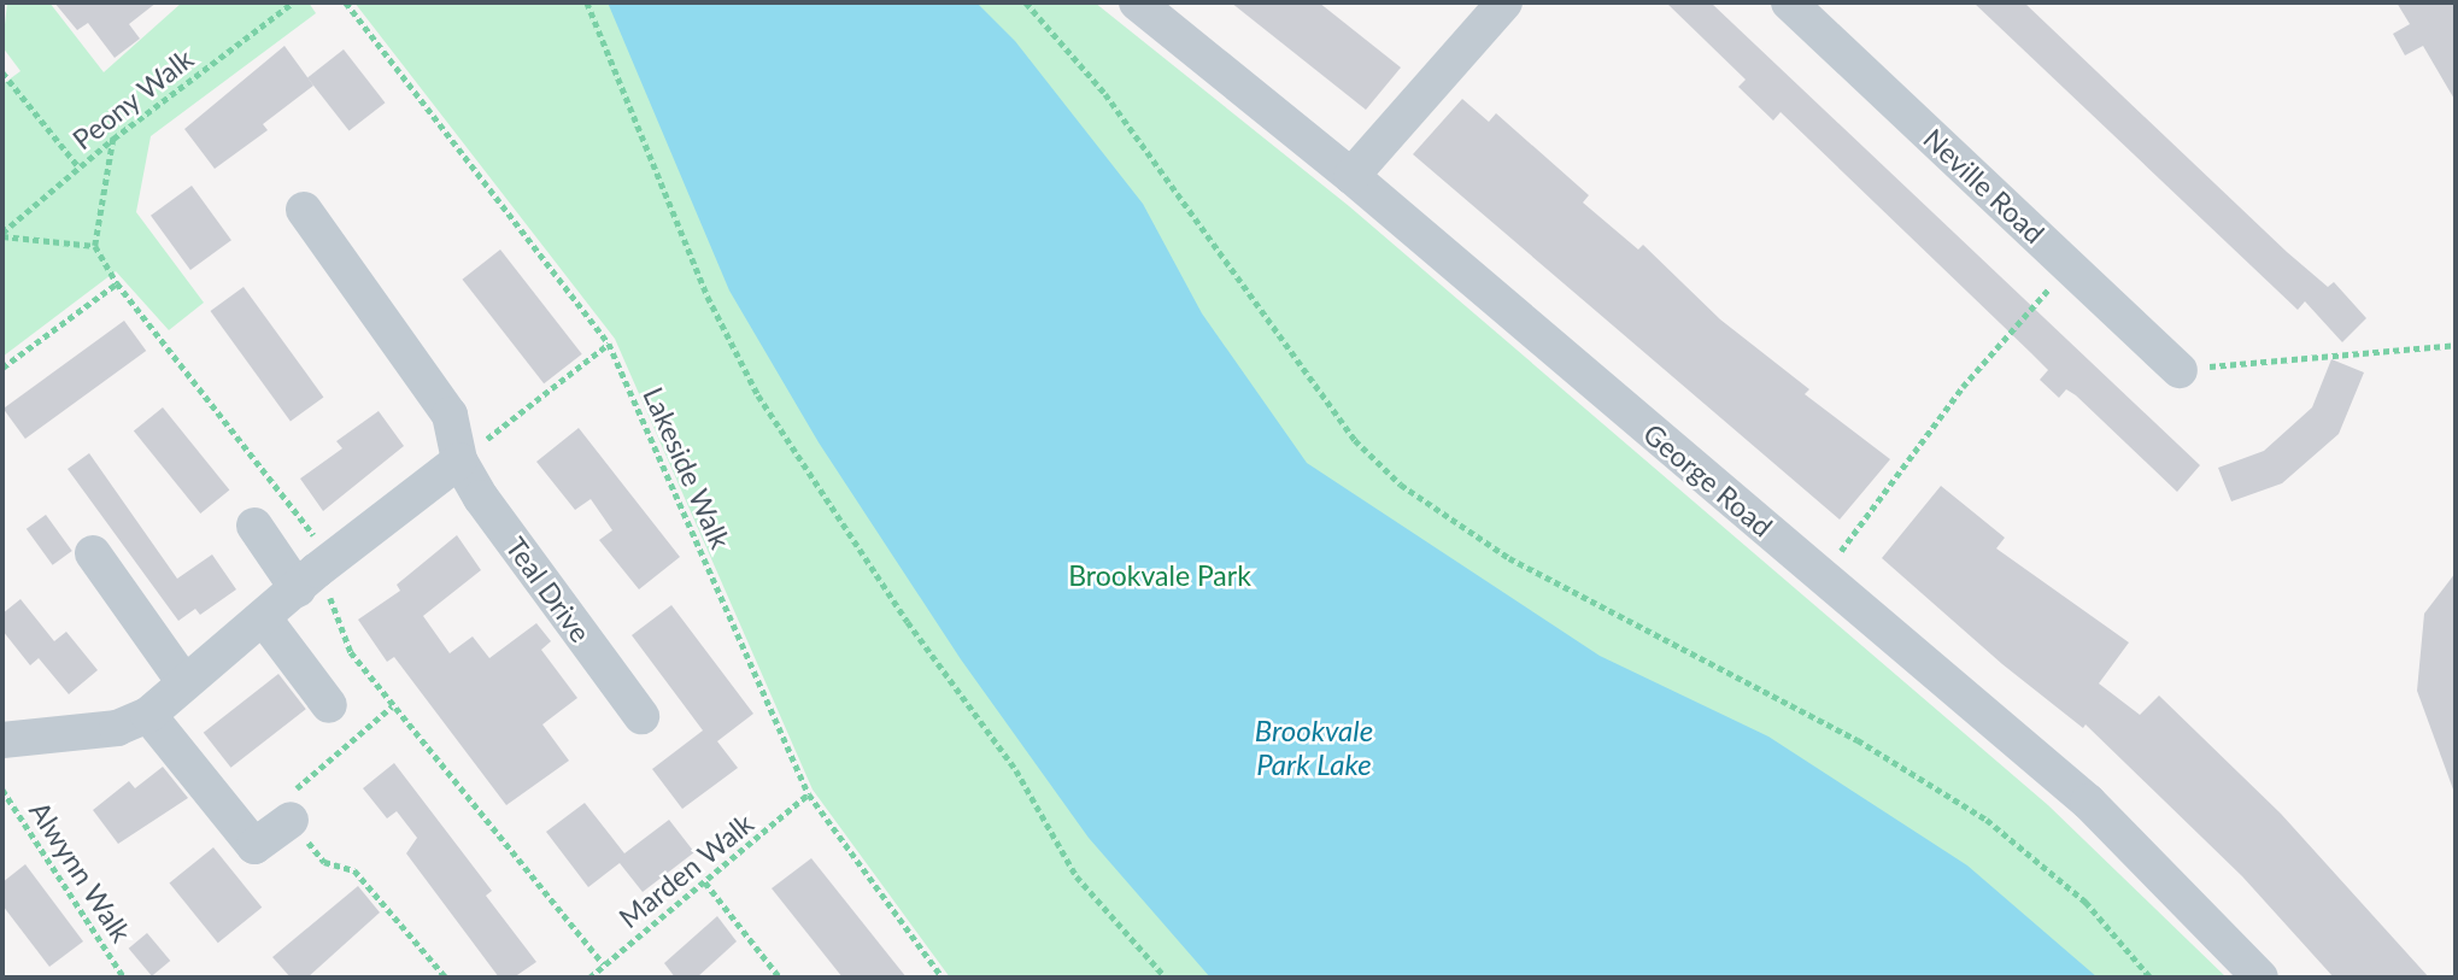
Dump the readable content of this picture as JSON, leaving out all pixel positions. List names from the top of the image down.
{
  "streets": {
    "street": ["Neville Road", "George Road", "Teal Drive"],
    "path": [
      "Peony Walk",
      "Lakeside Walk",
      "Marden Walk",
      "Alwynn Walk"
    ]
  },
  "crossings": [
    ["Lakeside Walk", "Marden Walk"]
  ],
  "water": ["Brookvale Park Lake"],
  "parks": ["Brookvale Park"]
}
